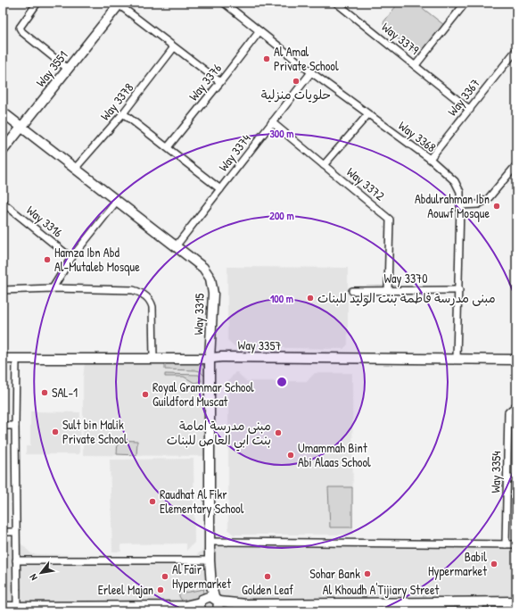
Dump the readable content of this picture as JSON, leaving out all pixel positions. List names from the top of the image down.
{
  "streets": {
    "street": [
      "Way 3379",
      "Way 3551",
      "Way 3376",
      "Way 3367",
      "Way 3378",
      "Way 3368",
      "Way 3374",
      "Way 3372",
      "Way 3316",
      "Way 3370",
      "Way 3315",
      "Way 3357",
      "Way 3354",
      "Al Khoudh A'Tijiary Street"
    ]
  },
  "crossings": [
    ["Way 3379", "Way 3367"],
    ["Way 3551", "Way 3315"],
    ["Way 3376", "Way 3368"],
    ["Way 3367", "Way 3368"],
    ["Way 3378", "Way 3315"],
    ["Way 3368", "Way 3374"],
    ["Way 3368", "Way 3370"],
    ["Way 3368", "Way 3357"],
    ["Way 3374", "Way 3372"],
    ["Way 3374", "Way 3315"],
    ["Way 3372", "Way 3370"],
    ["Way 3315", "Way 3357"],
    ["Way 3315", "Al Khoudh A'Tijiary Street"]
  ],
  "places": [
    "Al Amal Private School",
    "حلويات منزلية",
    "Abdulrahman Ibn Aouwf Mosque",
    "Hamza Ibn Abd Al-Mutaleb Mosque",
    "مبنى مدرسة فاطمة بنت الوليد للبنات",
    "SAL-1",
    "Royal Grammar School Guildford Muscat",
    "Sult bin Malik Private School",
    "مبنى مدرسة امامة بنت ابي العاص للبنات",
    "Umammah Bint Abi Alaas School",
    "Raudhat Al Fikr Elementary School",
    "Babil Hypermarket",
    "Sohar Bank",
    "Al Fair Hypermarket",
    "Golden Leaf",
    "Erleel Majan"
  ],
  "north": "bottom left",
  "rings": ["300 m", "200 m", "100 m"]
}
